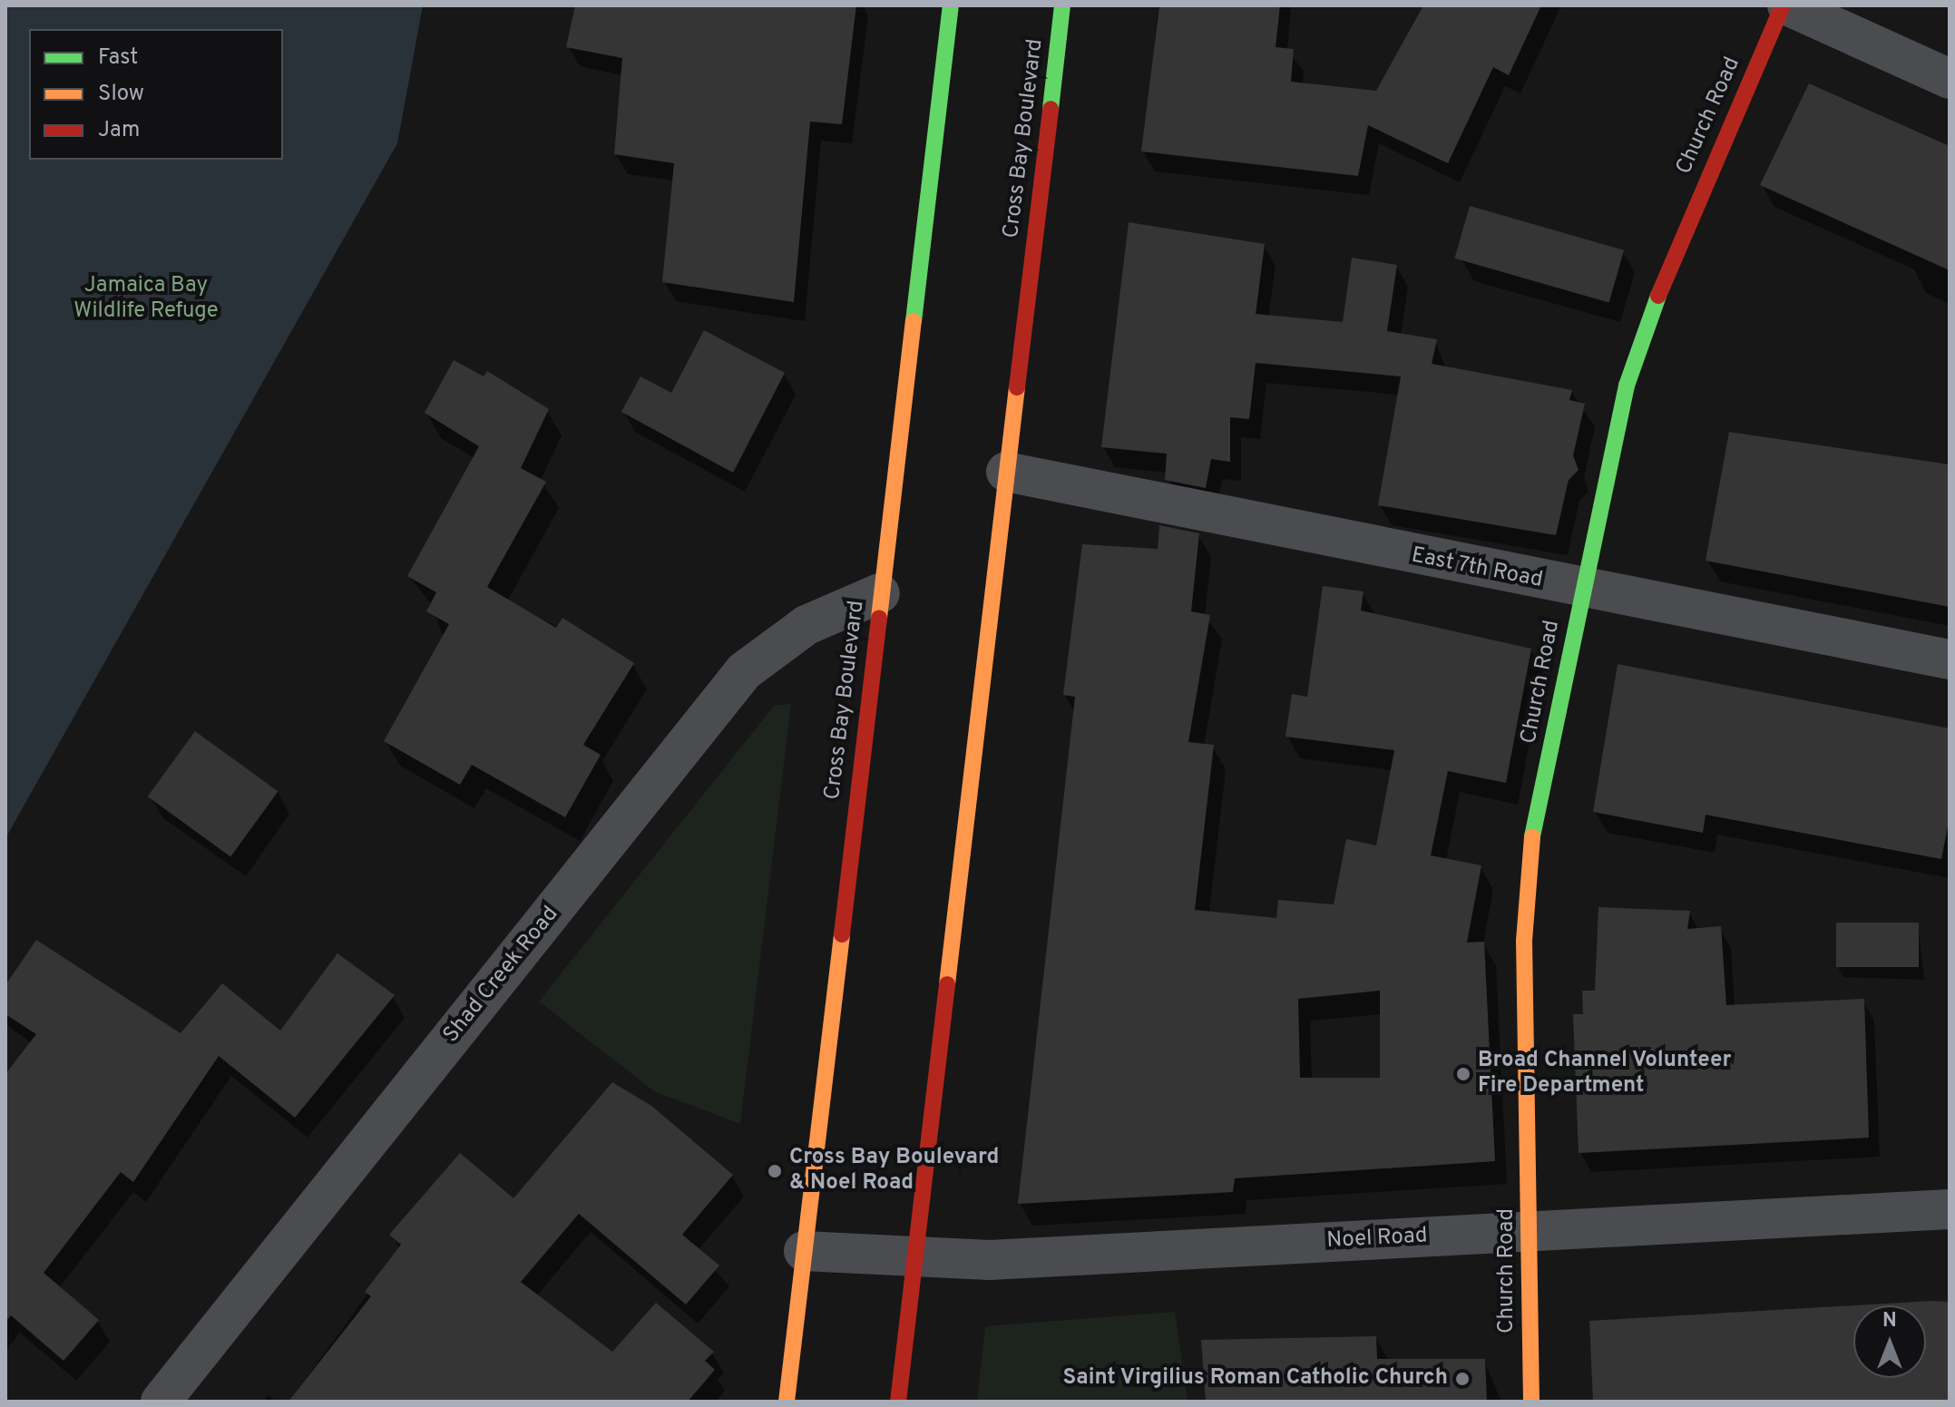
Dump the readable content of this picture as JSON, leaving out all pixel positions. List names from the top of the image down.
{
  "streets": {
    "main road": ["Church Road", "Cross Bay Boulevard"],
    "street": ["East 7th Road", "Shad Creek Road", "Noel Road"]
  },
  "crossings": [
    ["Church Road", "East 7th Road"],
    ["Church Road", "Noel Road"],
    ["Cross Bay Boulevard", "East 7th Road"],
    ["Cross Bay Boulevard", "Shad Creek Road"],
    ["Cross Bay Boulevard", "Noel Road"]
  ],
  "parks": ["Jamaica Bay Wildlife Refuge"],
  "places": ["Broad Channel Volunteer Fire Department", "Cross Bay Boulevard & Noel Road", "Saint Virgilius Roman Catholic Church"],
  "legend": ["Fast", "Slow", "Jam"],
  "north": "top"
}
